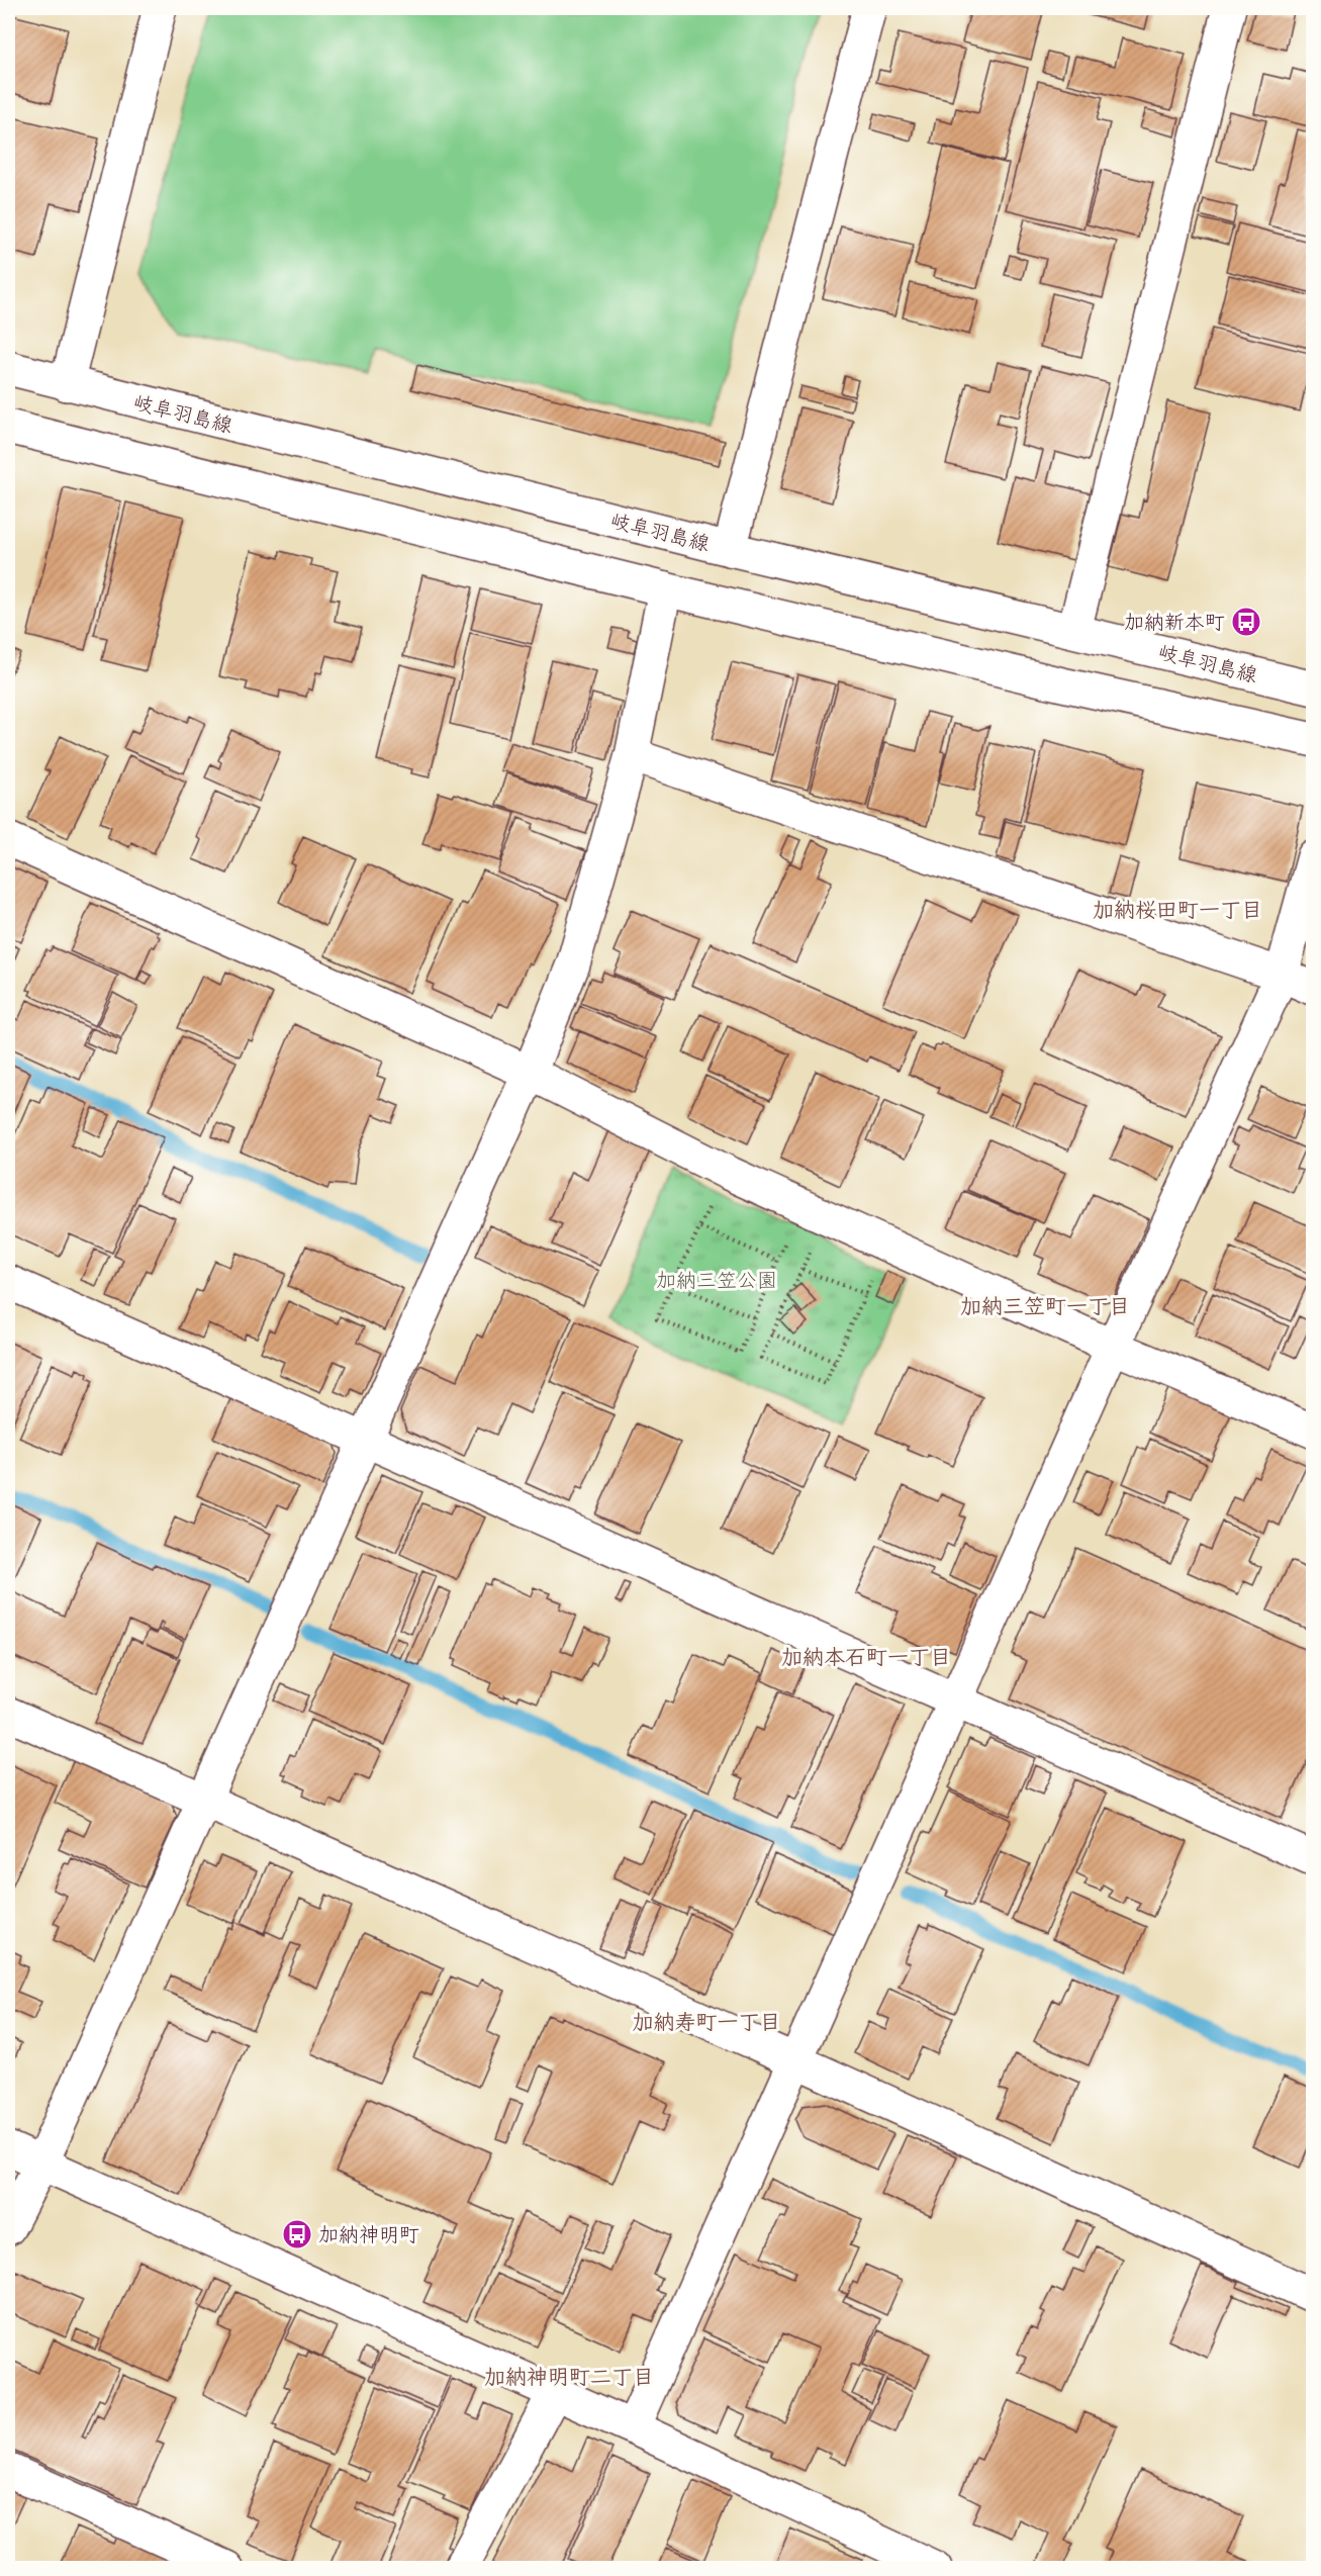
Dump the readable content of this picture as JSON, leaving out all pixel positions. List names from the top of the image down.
{
  "streets": {
    "street": ["岐阜羽島線"]
  },
  "districts": [
    "加納桜田町一丁目",
    "加納三笠町一丁目",
    "加納本石町一丁目",
    "加納寿町一丁目",
    "加納神明町二丁目"
  ],
  "parks": ["加納三笠公園"],
  "places": {
    "bus stop": ["加納新本町", "加納神明町"]
  }
}
